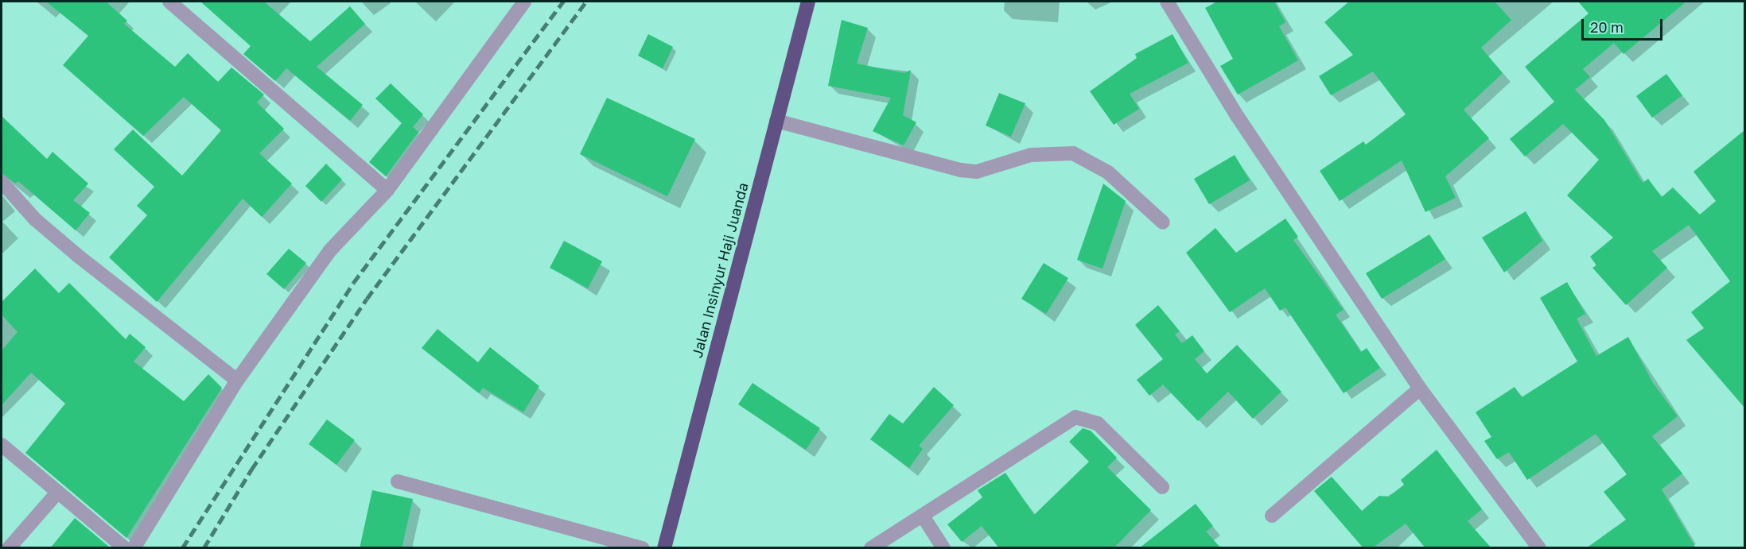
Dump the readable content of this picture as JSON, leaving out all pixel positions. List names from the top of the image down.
{
  "streets": {
    "highway": ["Jalan Insinyur Haji Juanda"]
  },
  "scale_bar": "20 m"
}
